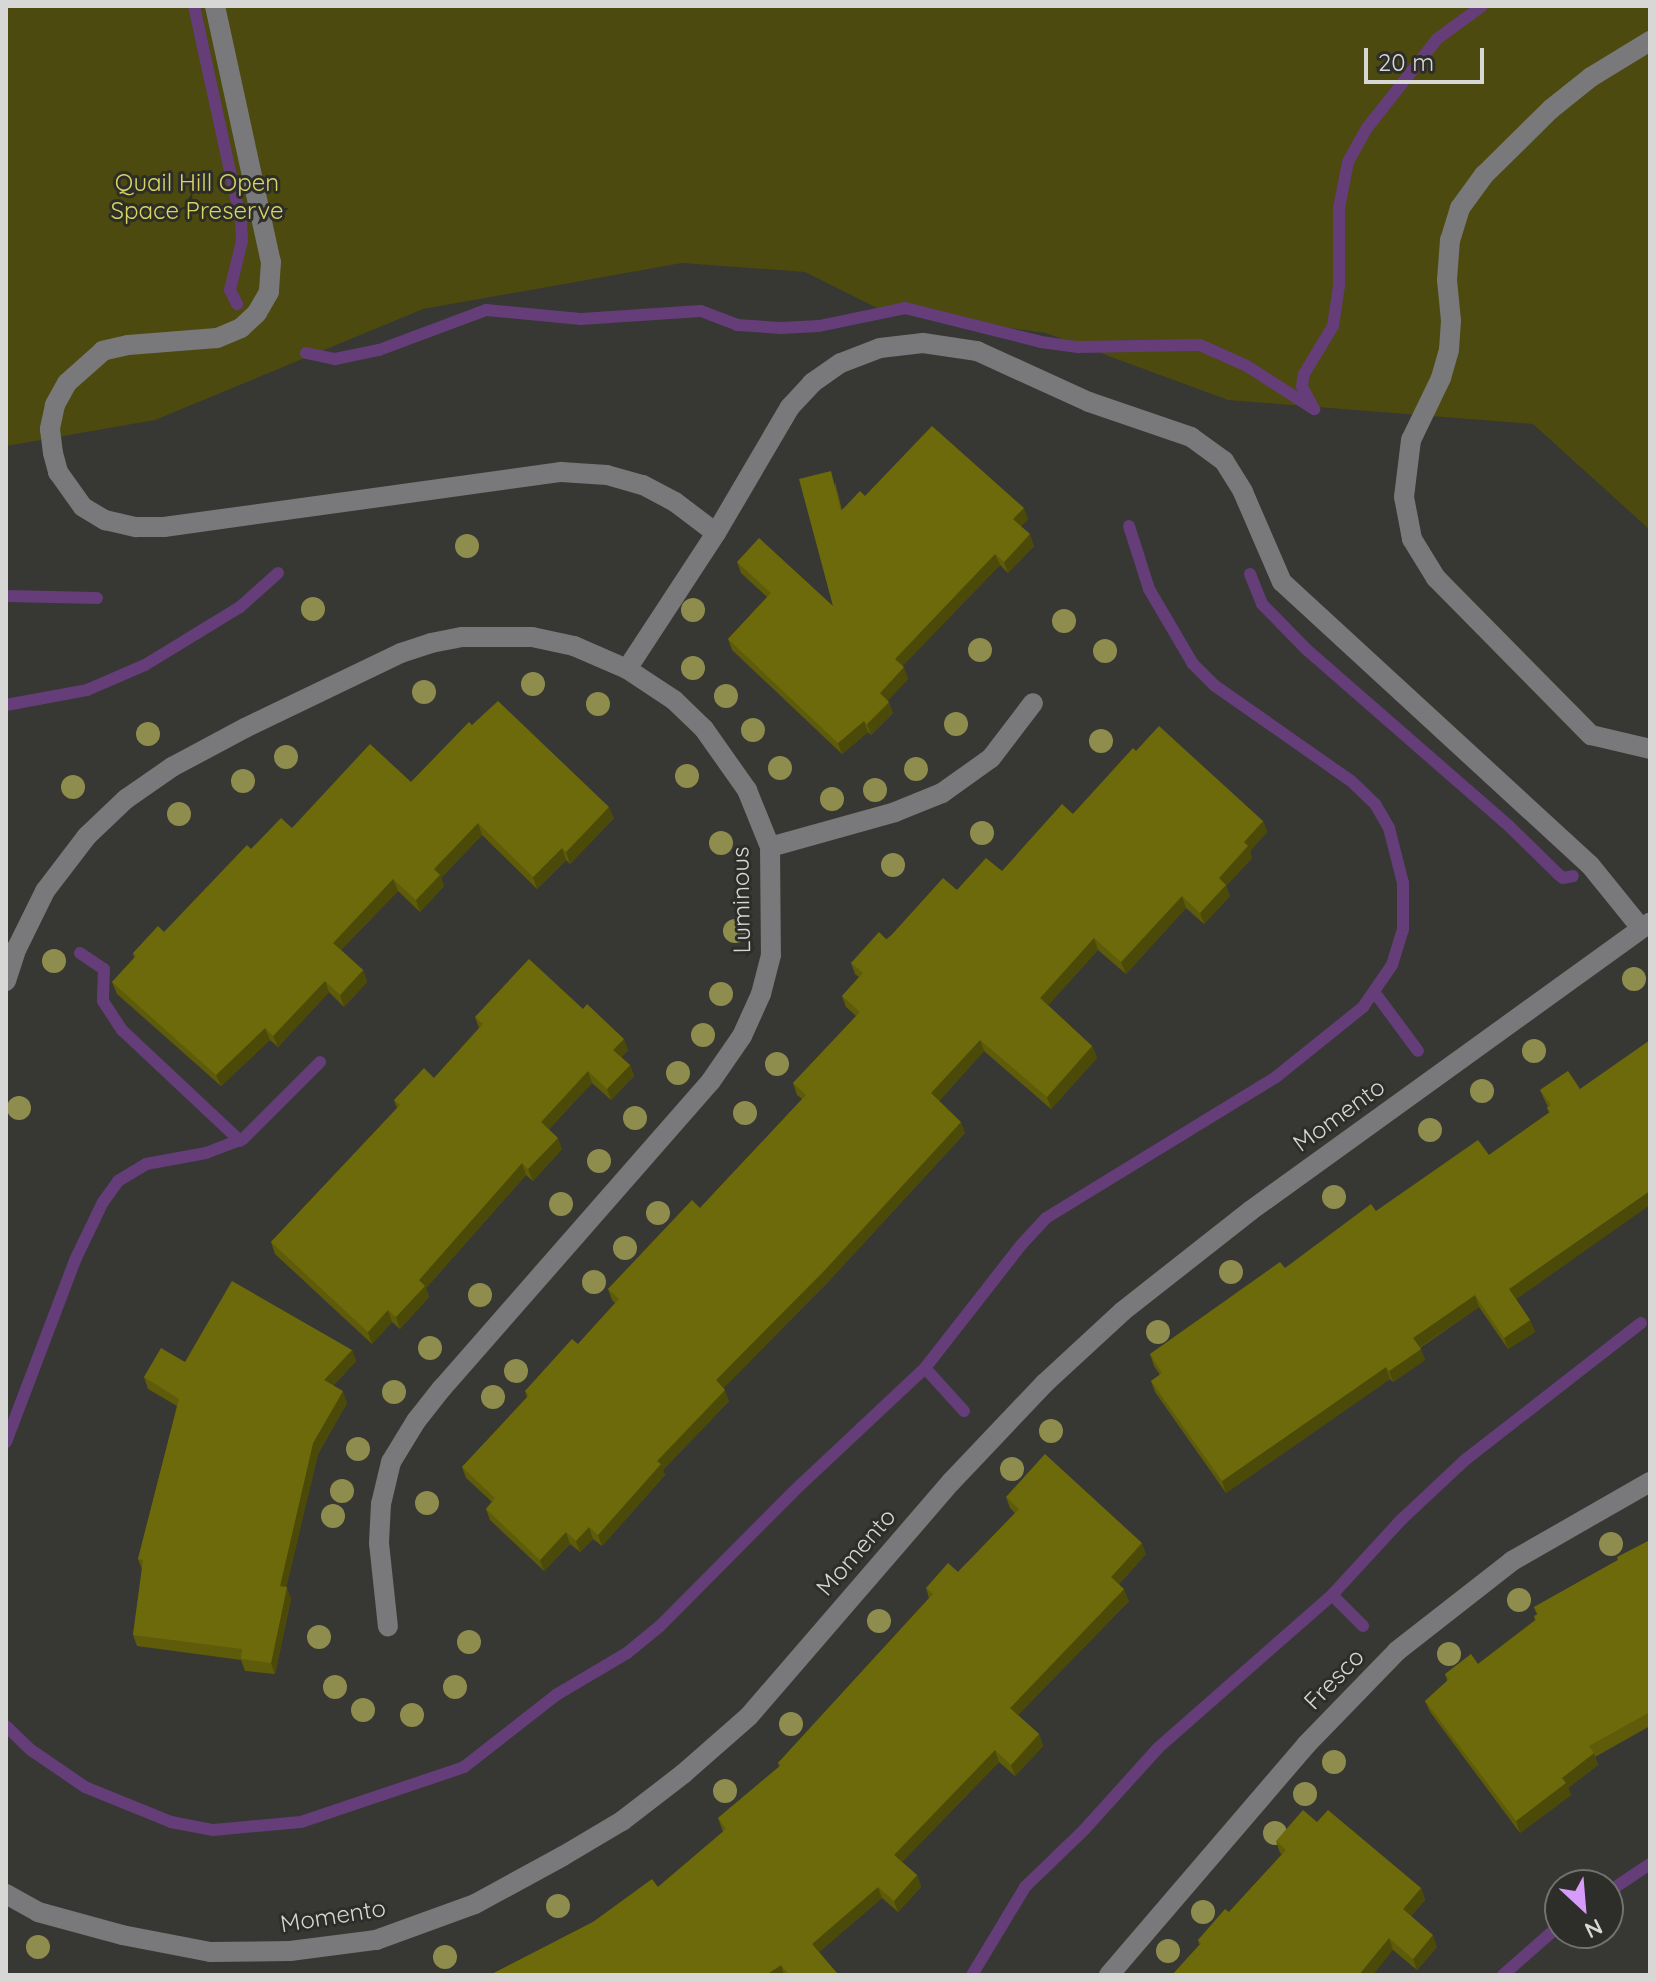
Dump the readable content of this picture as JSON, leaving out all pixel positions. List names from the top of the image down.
{
  "streets": {
    "street": ["Luminous", "Momento", "Fresco"]
  },
  "parks": ["Quail Hill Open Space Preserve"],
  "scale_bar": "20 m",
  "north": "bottom right"
}
